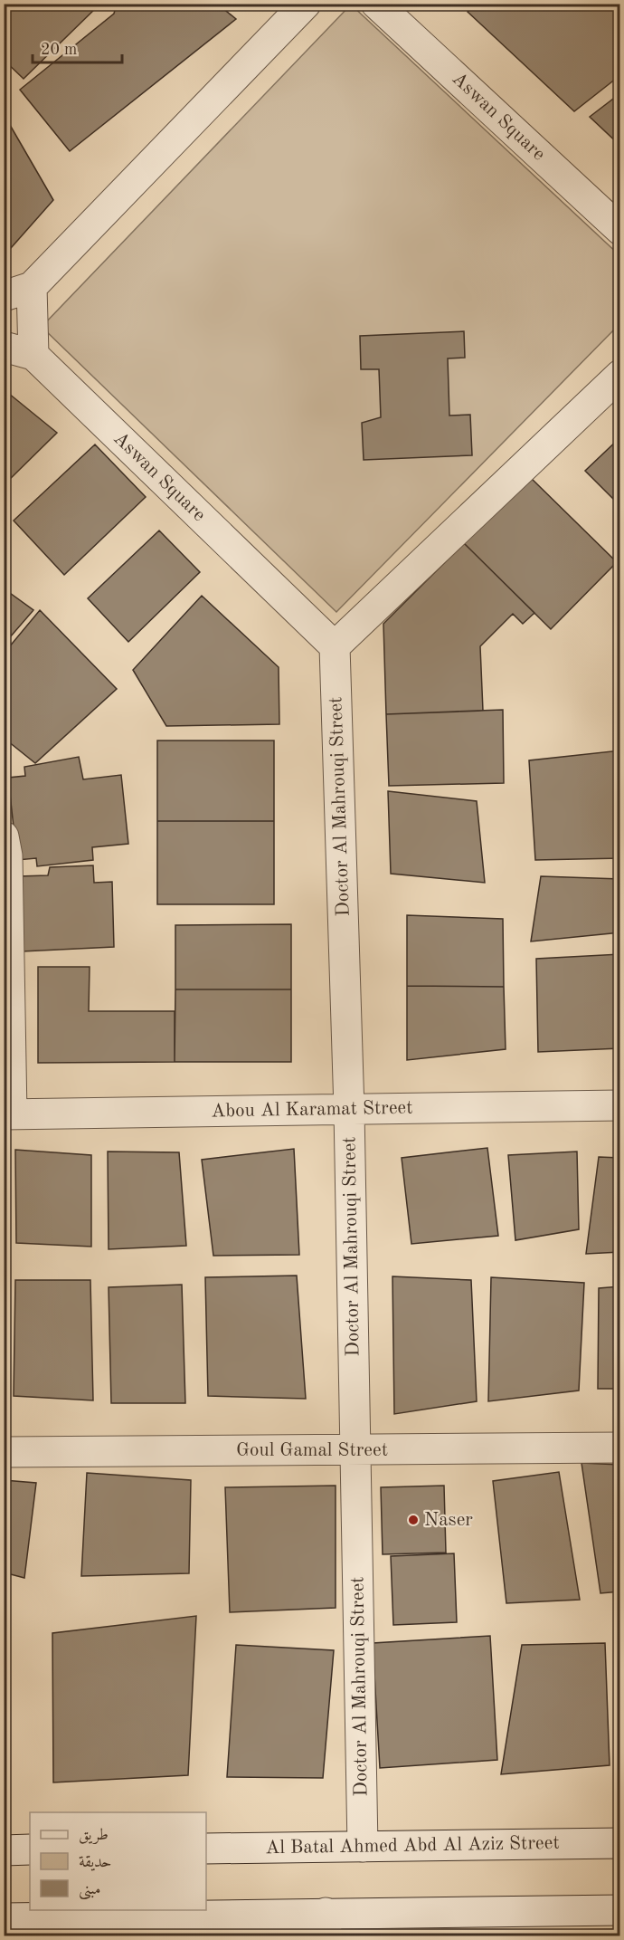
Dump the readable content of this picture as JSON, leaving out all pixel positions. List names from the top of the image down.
{
  "streets": {
    "street": [
      "Aswan Square",
      "Doctor Al Mahrouqi Street",
      "Abou Al Karamat Street",
      "Goul Gamal Street",
      "Al Batal Ahmed Abd Al Aziz Street"
    ]
  },
  "crossings": [
    ["Aswan Square", "Doctor Al Mahrouqi Street"],
    ["Doctor Al Mahrouqi Street", "Abou Al Karamat Street"],
    ["Doctor Al Mahrouqi Street", "Goul Gamal Street"],
    ["Doctor Al Mahrouqi Street", "Al Batal Ahmed Abd Al Aziz Street"]
  ],
  "places": ["Naser"],
  "legend": ["طريق", "حديقة", "مبنى"],
  "scale_bar": "20 m"
}
